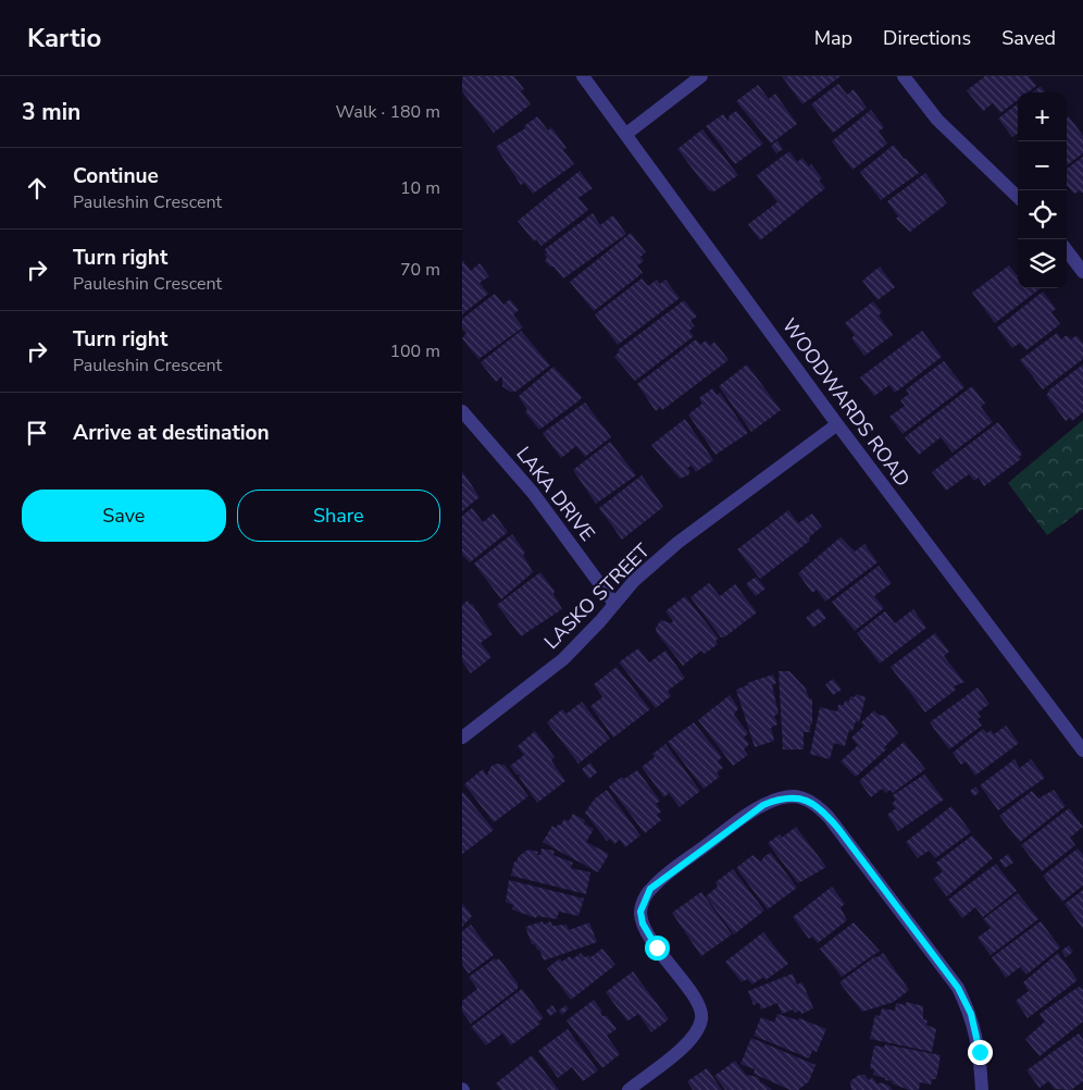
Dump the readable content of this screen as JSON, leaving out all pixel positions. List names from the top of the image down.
{
  "streets": {
    "street": ["WOODWARDS ROAD", "LAKA DRIVE", "LASKO STREET"]
  },
  "crossings": [
    ["WOODWARDS ROAD", "LASKO STREET"],
    ["LAKA DRIVE", "LASKO STREET"]
  ],
  "page": {
    "header": "Kartio",
    "nav": ["Map", "Directions", "Saved"],
    "heading": ["3 min", "Walk · 180 m"],
    "map_buttons": ["+", "−"],
    "list": [
      ["Continue", "Pauleshin Crescent", "10 m"],
      ["Turn right", "Pauleshin Crescent", "70 m"],
      ["Turn right", "Pauleshin Crescent", "100 m"],
      "Arrive at destination"
    ],
    "buttons": ["Save", "Share"]
  }
}
